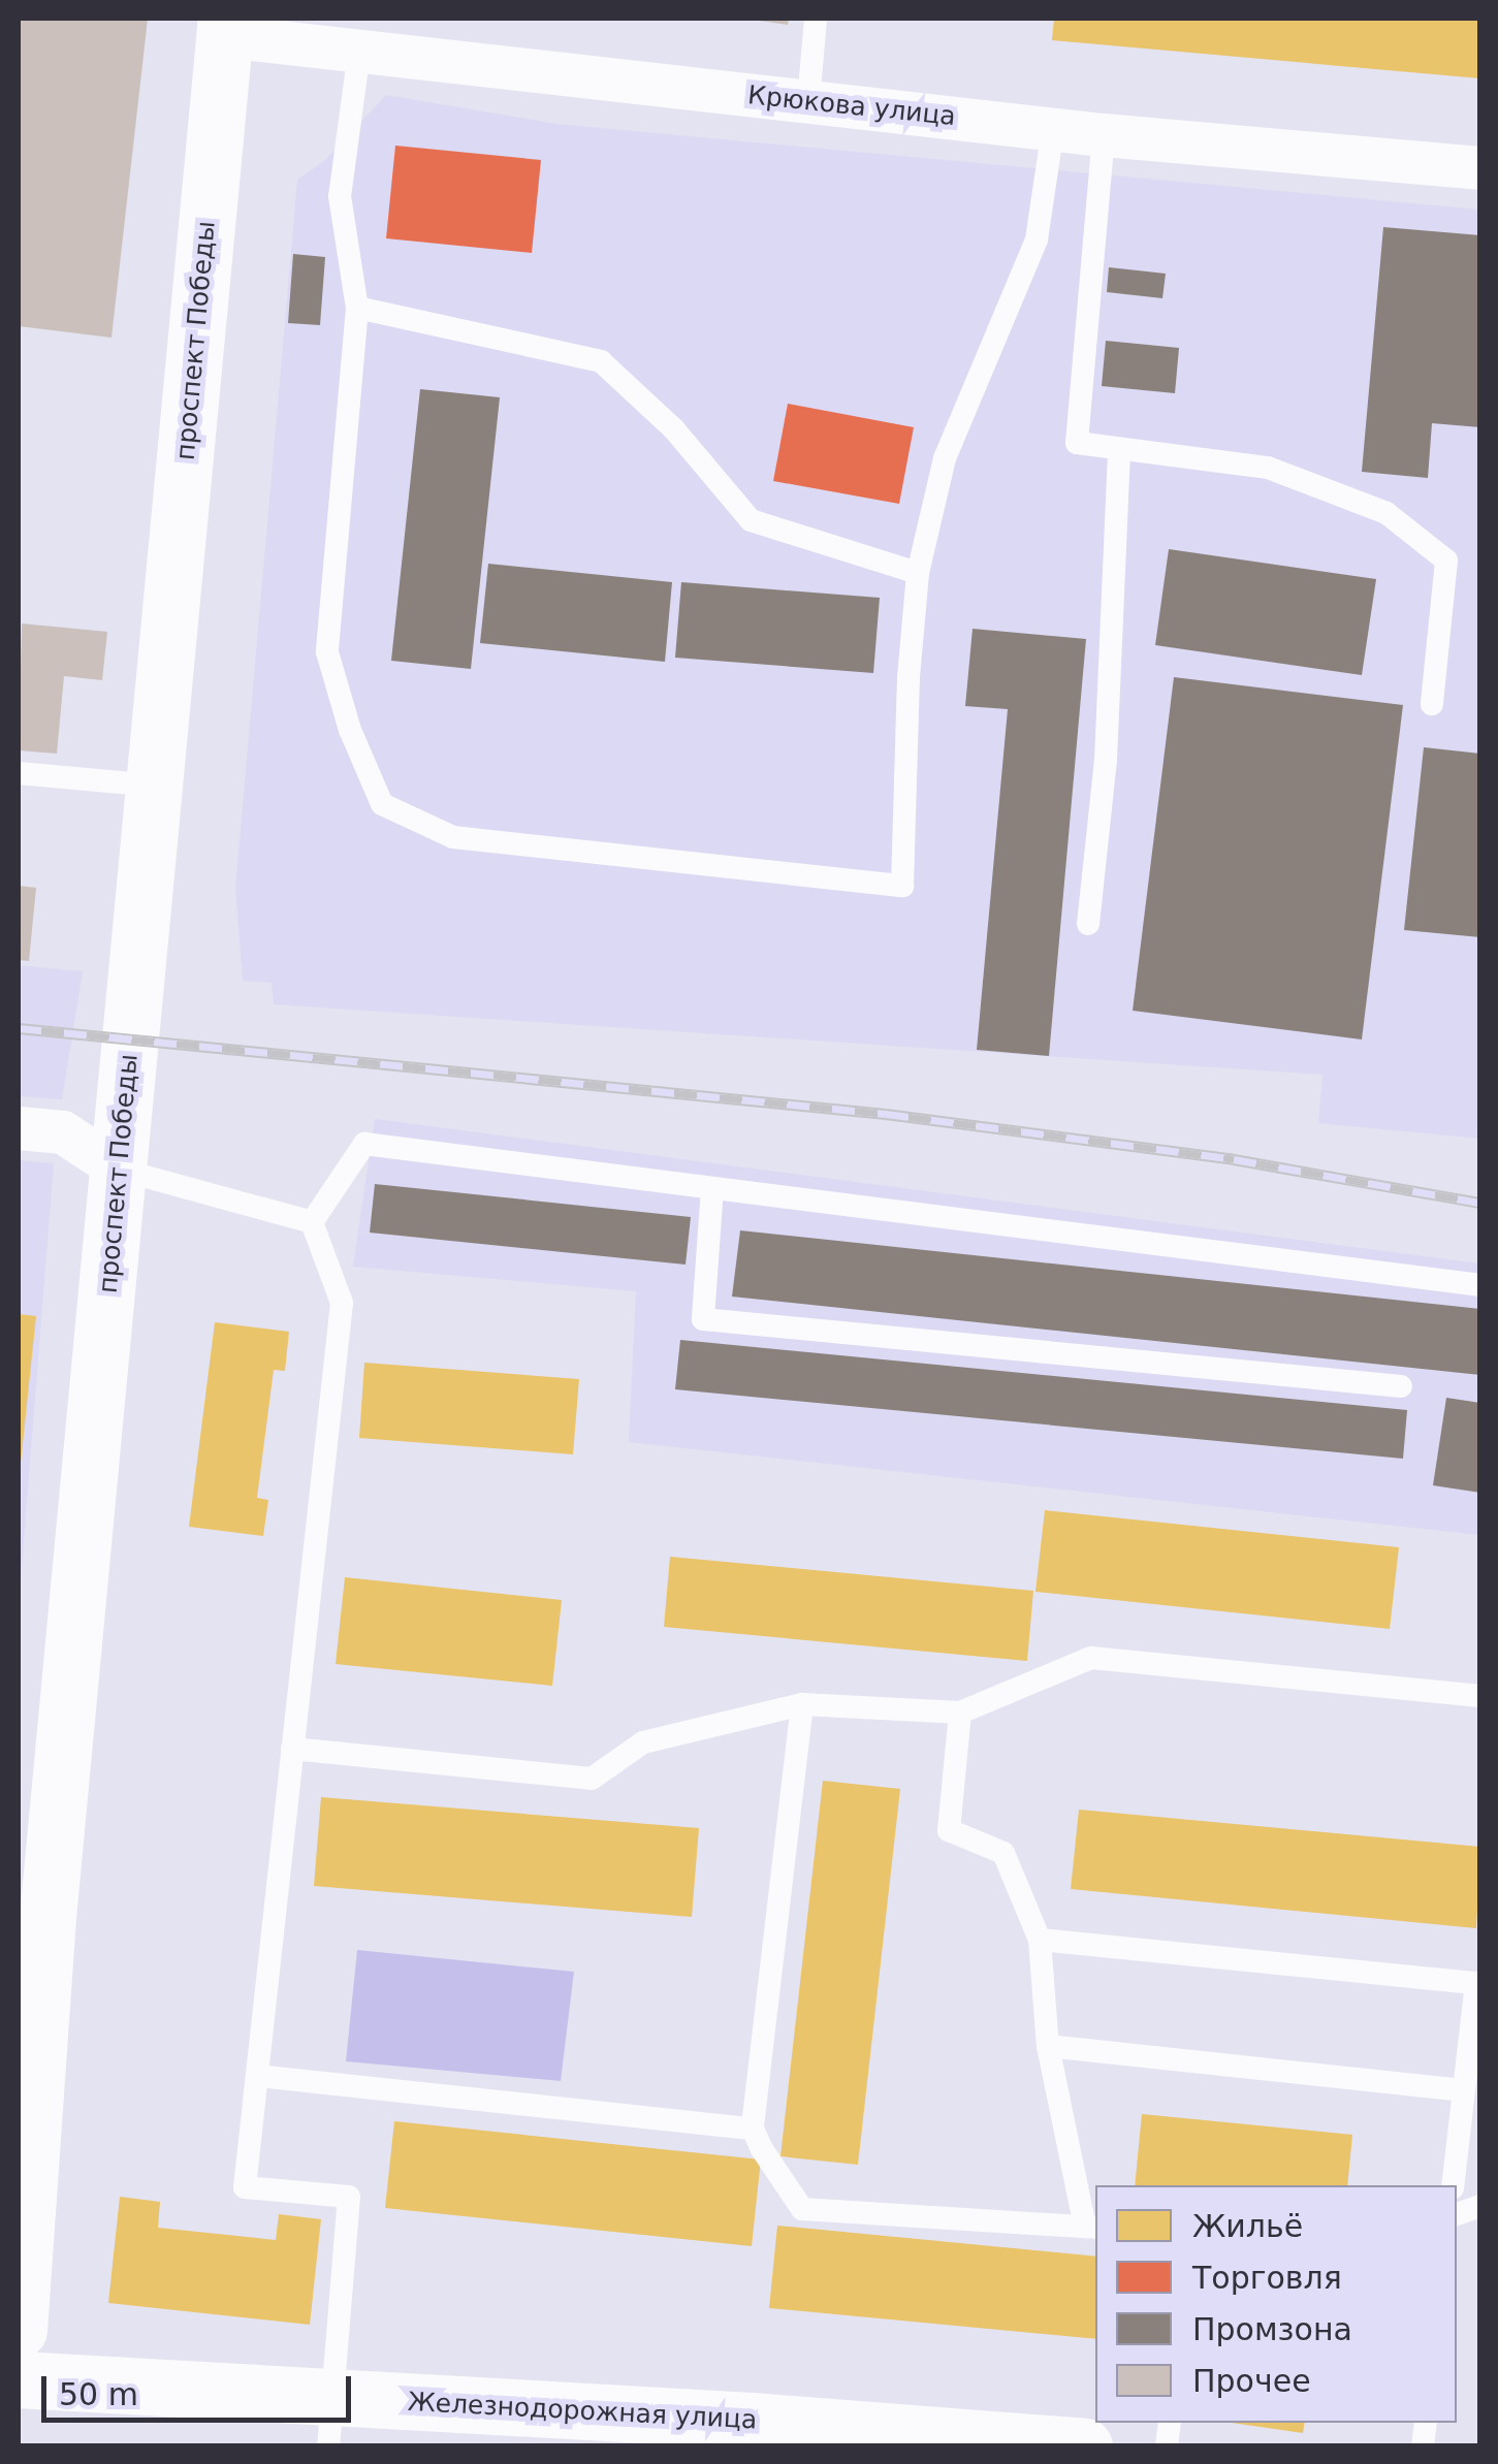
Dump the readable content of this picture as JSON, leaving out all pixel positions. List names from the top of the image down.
{
  "streets": {
    "main road": ["проспект Победы", "Железнодорожная улица"],
    "street": ["Крюкова улица"]
  },
  "crossings": [
    ["Крюкова улица", "проспект Победы"]
  ],
  "legend": [
    "Жильё",
    "Торговля",
    "Промзона",
    "Прочее"
  ],
  "scale_bar": "50 m"
}
